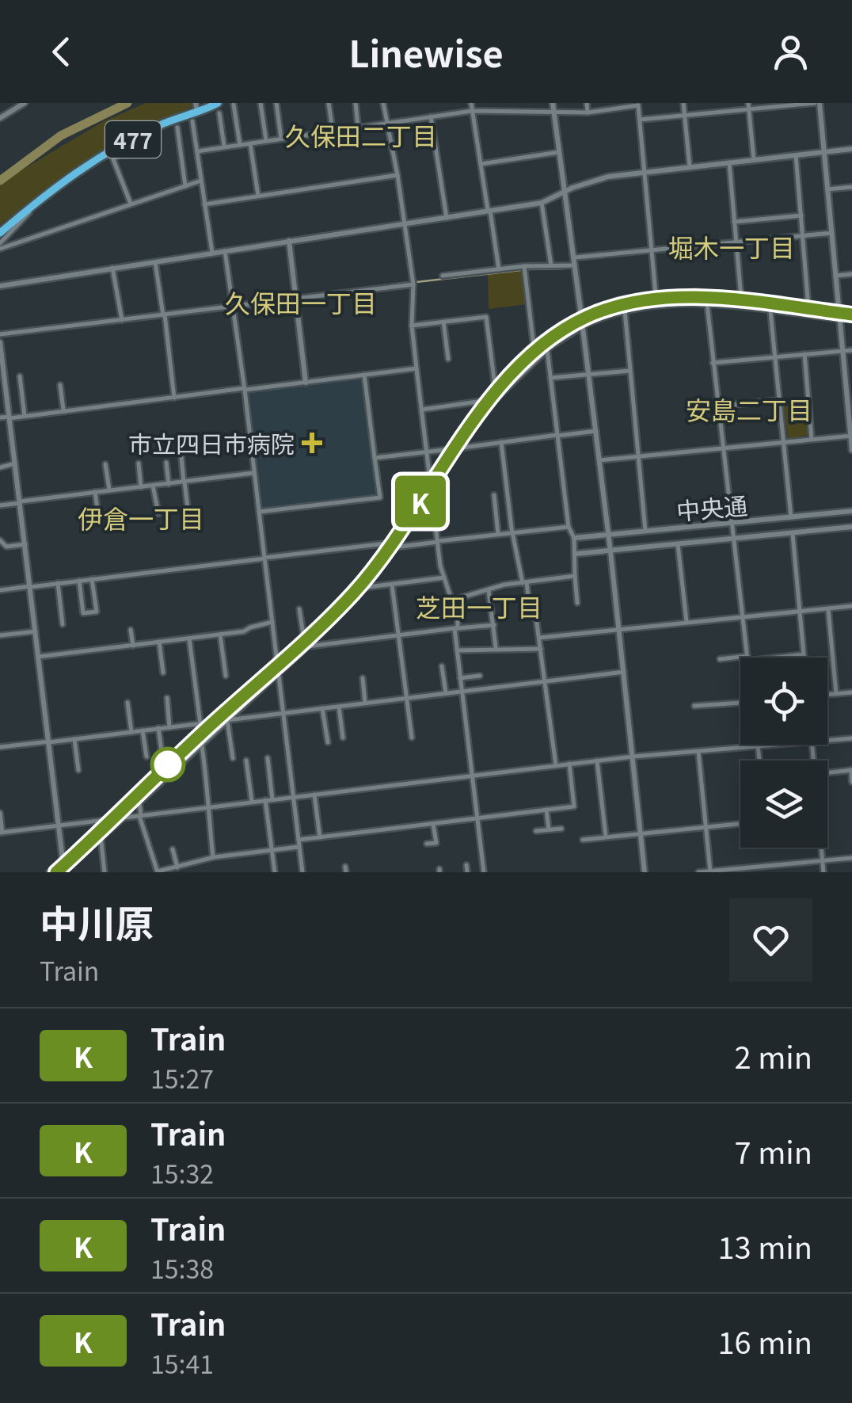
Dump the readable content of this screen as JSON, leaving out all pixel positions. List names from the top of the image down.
{
  "streets": {
    "highway": ["477"],
    "street": ["中央通"]
  },
  "districts": [
    "久保田二丁目",
    "堀木一丁目",
    "久保田一丁目",
    "安島二丁目",
    "伊倉一丁目",
    "芝田一丁目"
  ],
  "places": {
    "health": ["市立四日市病院"]
  },
  "page": {
    "header": "Linewise",
    "on_map": "K",
    "heading": ["中川原", "Train"],
    "list": [
      {
        "mark": "K",
        "name": "Train",
        "note": "15:27",
        "value": "2 min"
      },
      {
        "mark": "K",
        "name": "Train",
        "note": "15:32",
        "value": "7 min"
      },
      {
        "mark": "K",
        "name": "Train",
        "note": "15:38",
        "value": "13 min"
      },
      {
        "mark": "K",
        "name": "Train",
        "note": "15:41",
        "value": "16 min"
      }
    ]
  }
}
